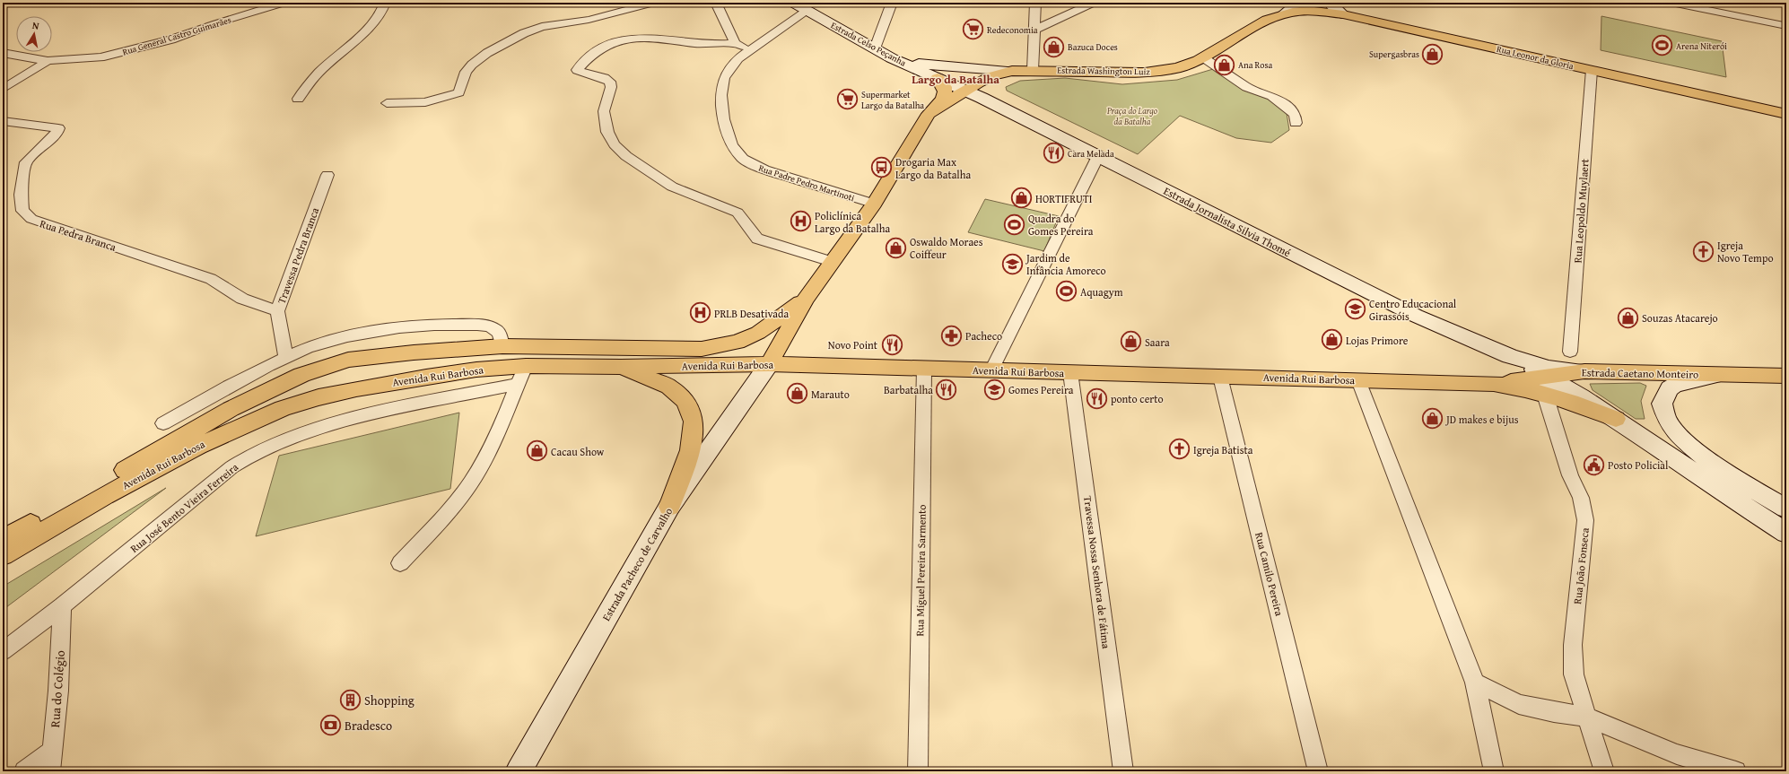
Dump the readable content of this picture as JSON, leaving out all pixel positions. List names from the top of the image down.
{
  "streets": {
    "main road": [
      "Estrada Celso Peçanha",
      "Rua Leonor da Gloria",
      "Estrada Washington Luiz",
      "Estrada Jornalista Silvia Thomé",
      "Avenida Rui Barbosa",
      "Estrada Caetano Monteiro",
      "Estrada Pacheco de Carvalho"
    ],
    "street": [
      "Rua General Castro Guimarães",
      "Rua Padre Pedro Martinoti",
      "Rua Leopoldo Muylaert",
      "Rua Pedra Branca",
      "Travessa Pedra Branca",
      "Rua José Bento Vieira Ferreira",
      "Rua João Fonseca",
      "Rua Miguel Pereira Sarmento",
      "Travessa Nossa Senhora de Fátima",
      "Rua Camilo Pereira",
      "Rua do Colégio"
    ]
  },
  "crossings": [
    ["Estrada Celso Peçanha", "Estrada Washington Luiz"],
    ["Estrada Celso Peçanha", "Rua Padre Pedro Martinoti"],
    ["Estrada Celso Peçanha", "Estrada Jornalista Silvia Thomé"],
    ["Rua Leonor da Gloria", "Estrada Washington Luiz"],
    ["Rua Leonor da Gloria", "Rua Leopoldo Muylaert"],
    ["Estrada Jornalista Silvia Thomé", "Avenida Rui Barbosa"],
    ["Estrada Jornalista Silvia Thomé", "Estrada Caetano Monteiro"],
    ["Estrada Jornalista Silvia Thomé", "Rua João Fonseca"],
    ["Rua Pedra Branca", "Travessa Pedra Branca"],
    ["Avenida Rui Barbosa", "Estrada Caetano Monteiro"],
    ["Avenida Rui Barbosa", "Rua José Bento Vieira Ferreira"],
    ["Avenida Rui Barbosa", "Estrada Pacheco de Carvalho"],
    ["Avenida Rui Barbosa", "Rua João Fonseca"],
    ["Avenida Rui Barbosa", "Rua Miguel Pereira Sarmento"],
    ["Avenida Rui Barbosa", "Travessa Nossa Senhora de Fátima"],
    ["Avenida Rui Barbosa", "Rua Camilo Pereira"],
    ["Estrada Caetano Monteiro", "Rua João Fonseca"],
    ["Rua José Bento Vieira Ferreira", "Rua do Colégio"]
  ],
  "districts": ["Largo da Batalha"],
  "parks": ["Praça do Largo da Batalha"],
  "places": {
    "supermarket": ["Redeconomia", "Supermarket Largo da Batalha"],
    "sports": ["Arena Niterói", "Quadra do Gomes Pereira", "Aquagym"],
    "shop": [
      "Bazuca Doces",
      "Supergasbras",
      "Ana Rosa",
      "HORTIFRUTI",
      "Oswaldo Moraes Coiffeur",
      "Souzas Atacarejo",
      "Lojas Primore",
      "Saara",
      "Marauto",
      "JD makes e bijus",
      "Cacau Show"
    ],
    "restaurant": [
      "Cara Melada",
      "Novo Point",
      "Barbatalha",
      "ponto certo"
    ],
    "bus stop": ["Drogaria Max Largo da Batalha"],
    "hospital": ["Policlínica Largo da Batalha", "PRLB Desativada"],
    "church": ["Igreja Novo Tempo", "Igreja Batista"],
    "school or university": ["Jardim de Infância Amoreco", "Centro Educacional Girassóis", "Gomes Pereira"],
    "pharmacy": ["Pacheco"],
    "public building": ["Posto Policial"],
    "building": ["Shopping"],
    "bank": ["Bradesco"]
  },
  "north": "top"
}
